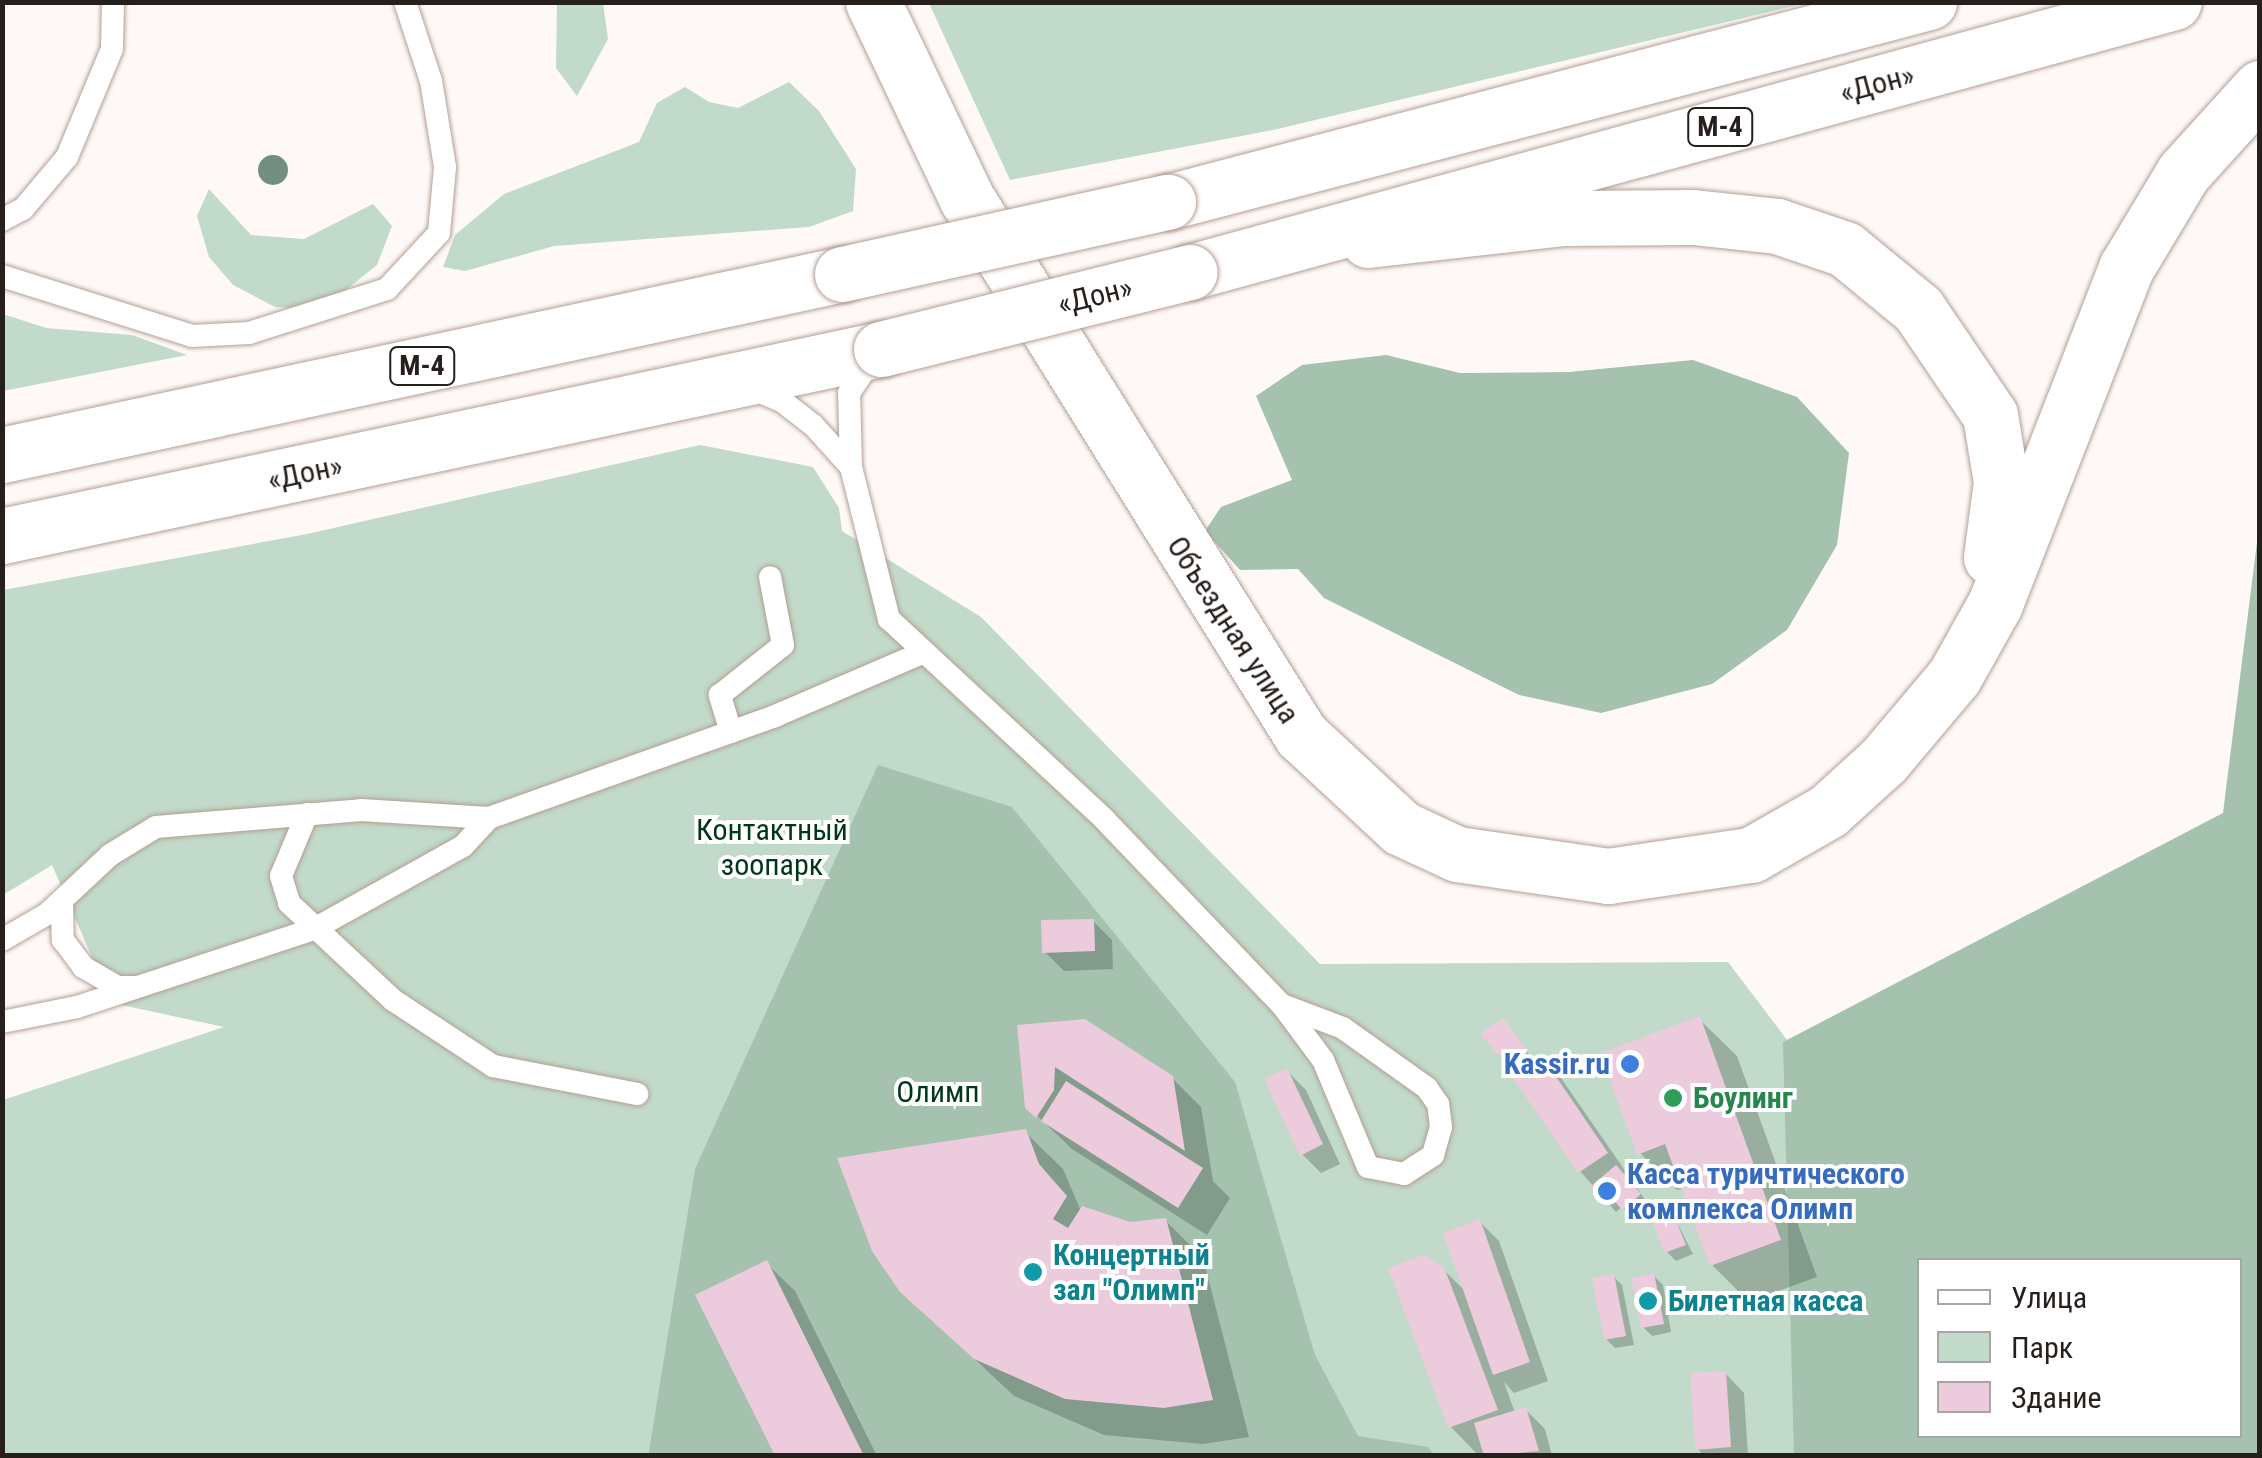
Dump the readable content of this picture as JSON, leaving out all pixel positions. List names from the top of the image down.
{
  "streets": {
    "main road": ["«Дон»", "М-4", "Объездная улица"]
  },
  "parks": ["Контактный зоопарк", "Олимп"],
  "places": [
    "Kassir.ru",
    "Боулинг",
    "Касса туричтического комплекса Олимп",
    "Концертный зал \"Олимп\"",
    "Билетная касса"
  ],
  "legend": ["Улица", "Парк", "Здание"]
}
